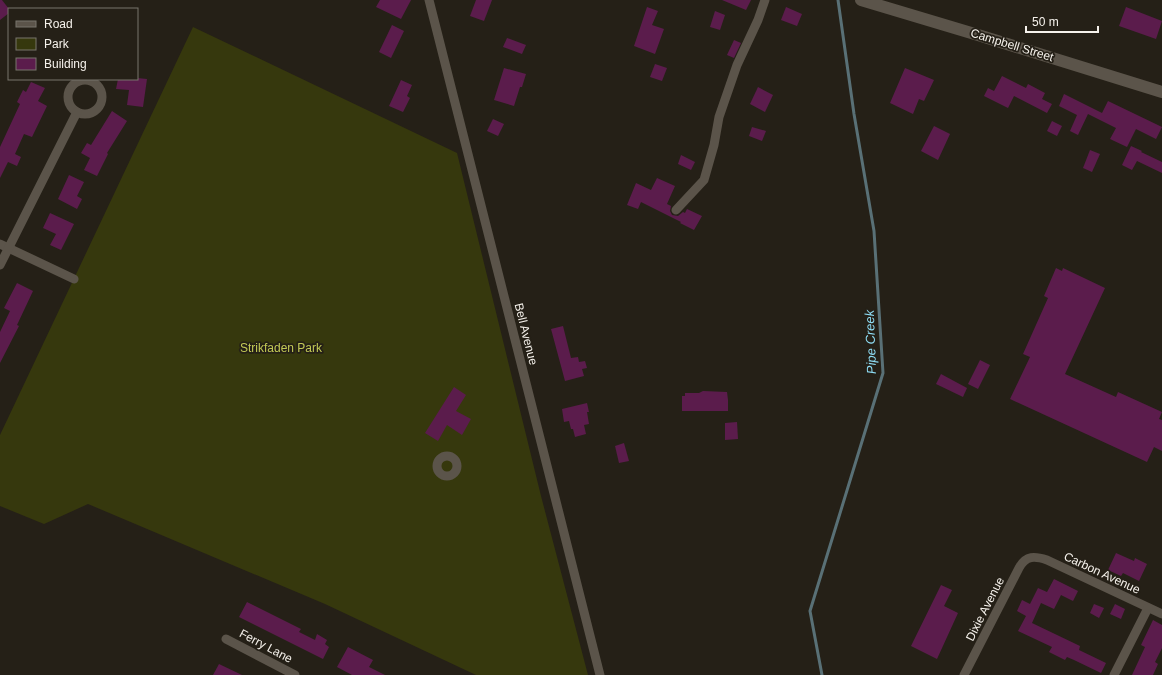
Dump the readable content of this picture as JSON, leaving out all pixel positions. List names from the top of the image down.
{
  "streets": {
    "street": [
      "Campbell Street",
      "Bell Avenue",
      "Carbon Avenue",
      "Dixie Avenue",
      "Ferry Lane"
    ]
  },
  "crossings": [
    ["Carbon Avenue", "Dixie Avenue"]
  ],
  "water": ["Pipe Creek"],
  "parks": ["Strikfaden Park"],
  "legend": ["Road", "Park", "Building"],
  "scale_bar": "50 m"
}
